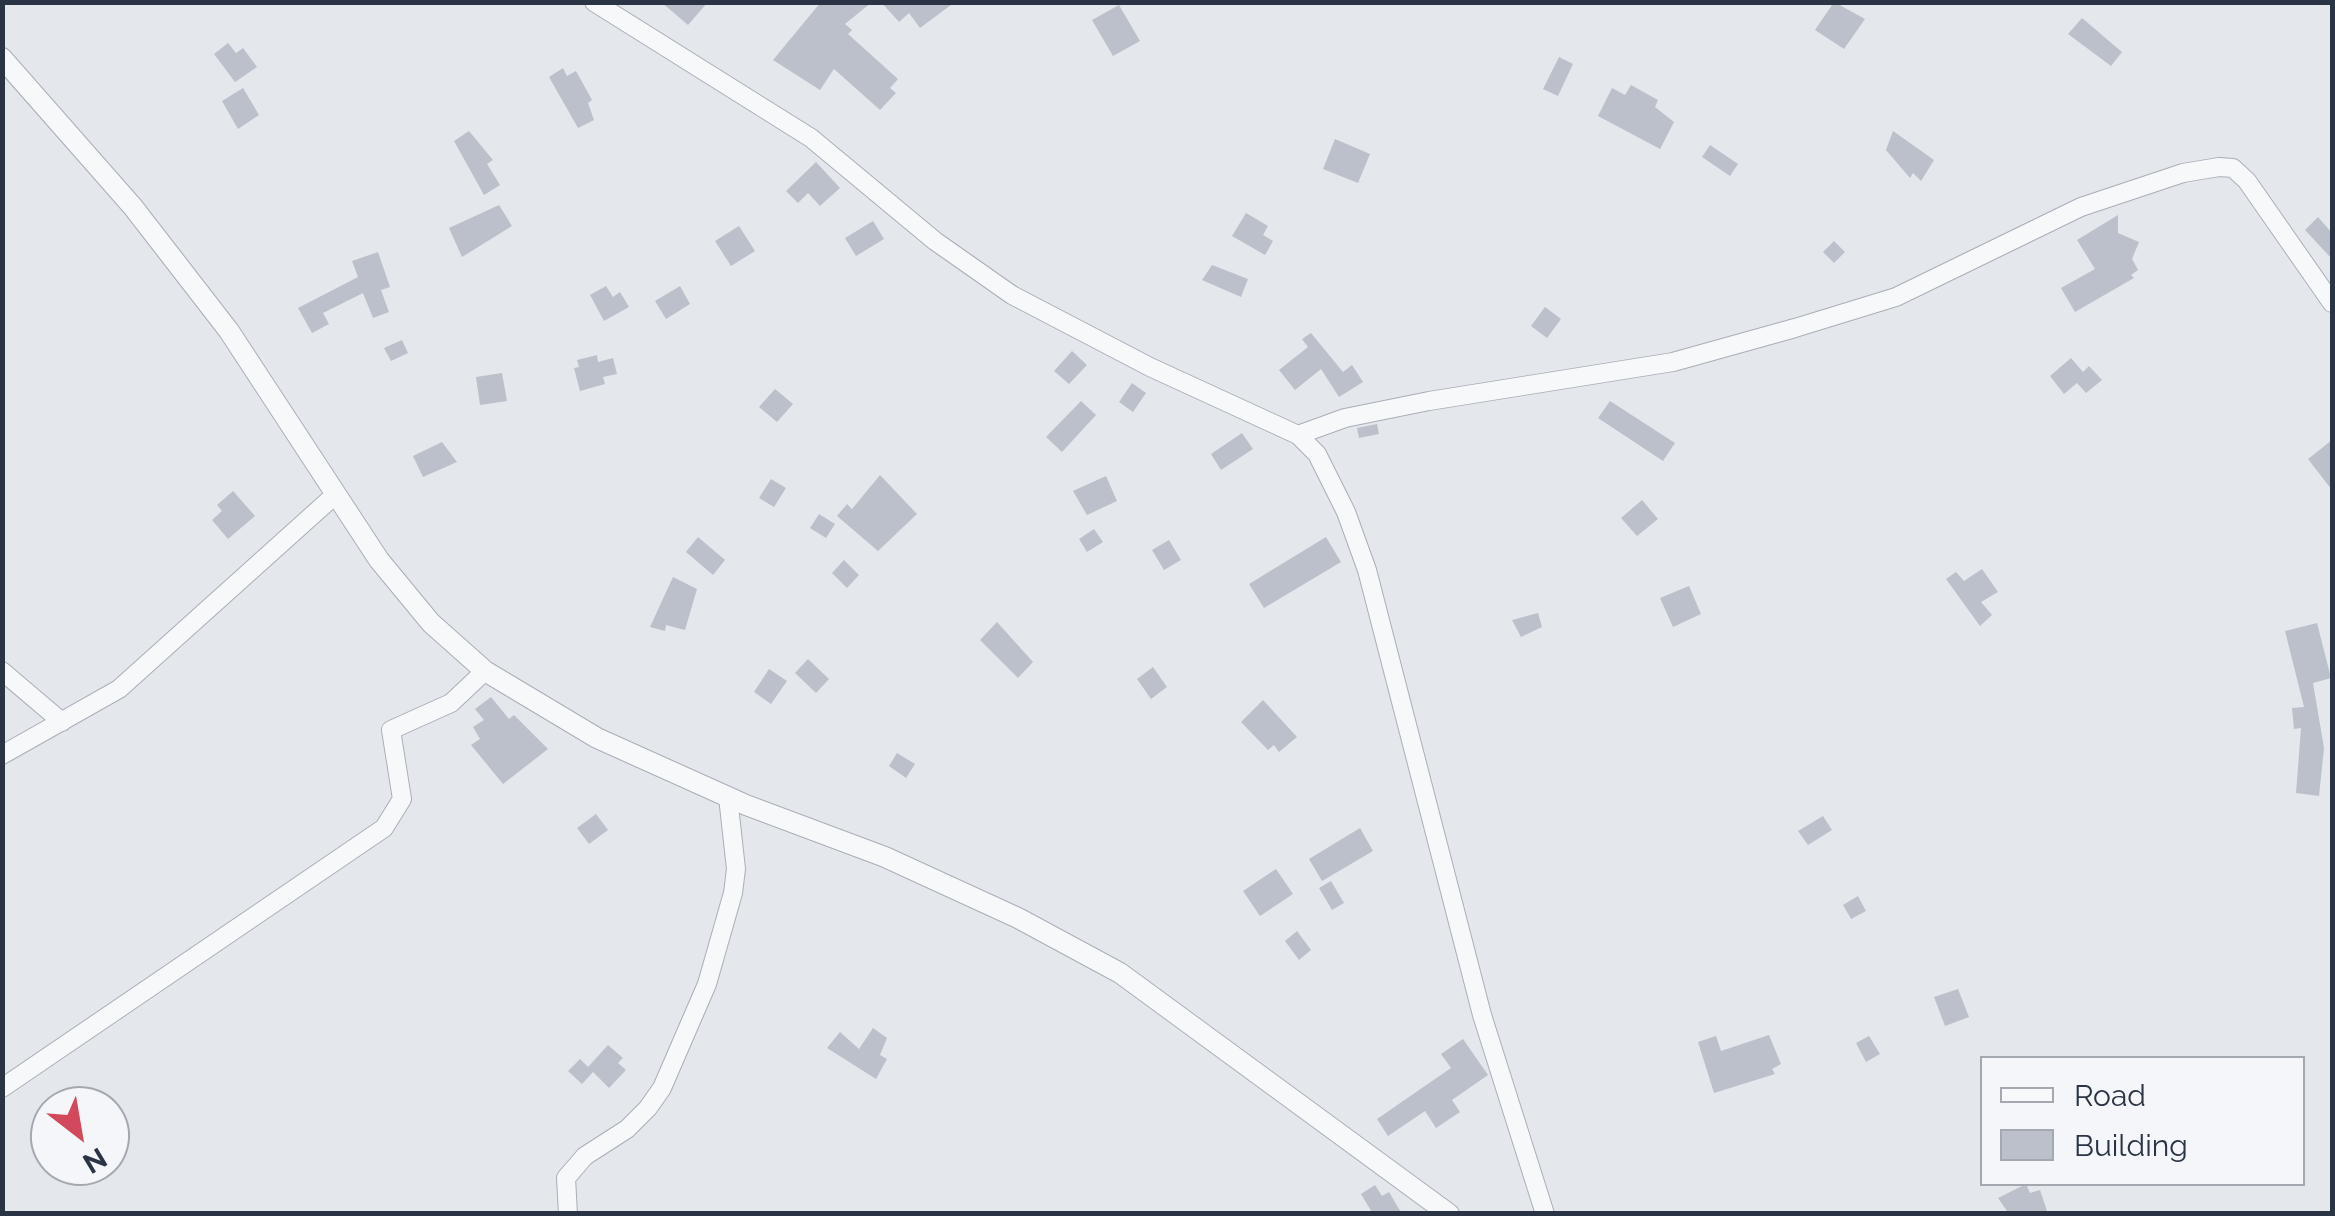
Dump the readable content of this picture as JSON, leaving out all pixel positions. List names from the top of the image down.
{
  "legend": ["Road", "Building"],
  "north": "bottom right"
}
